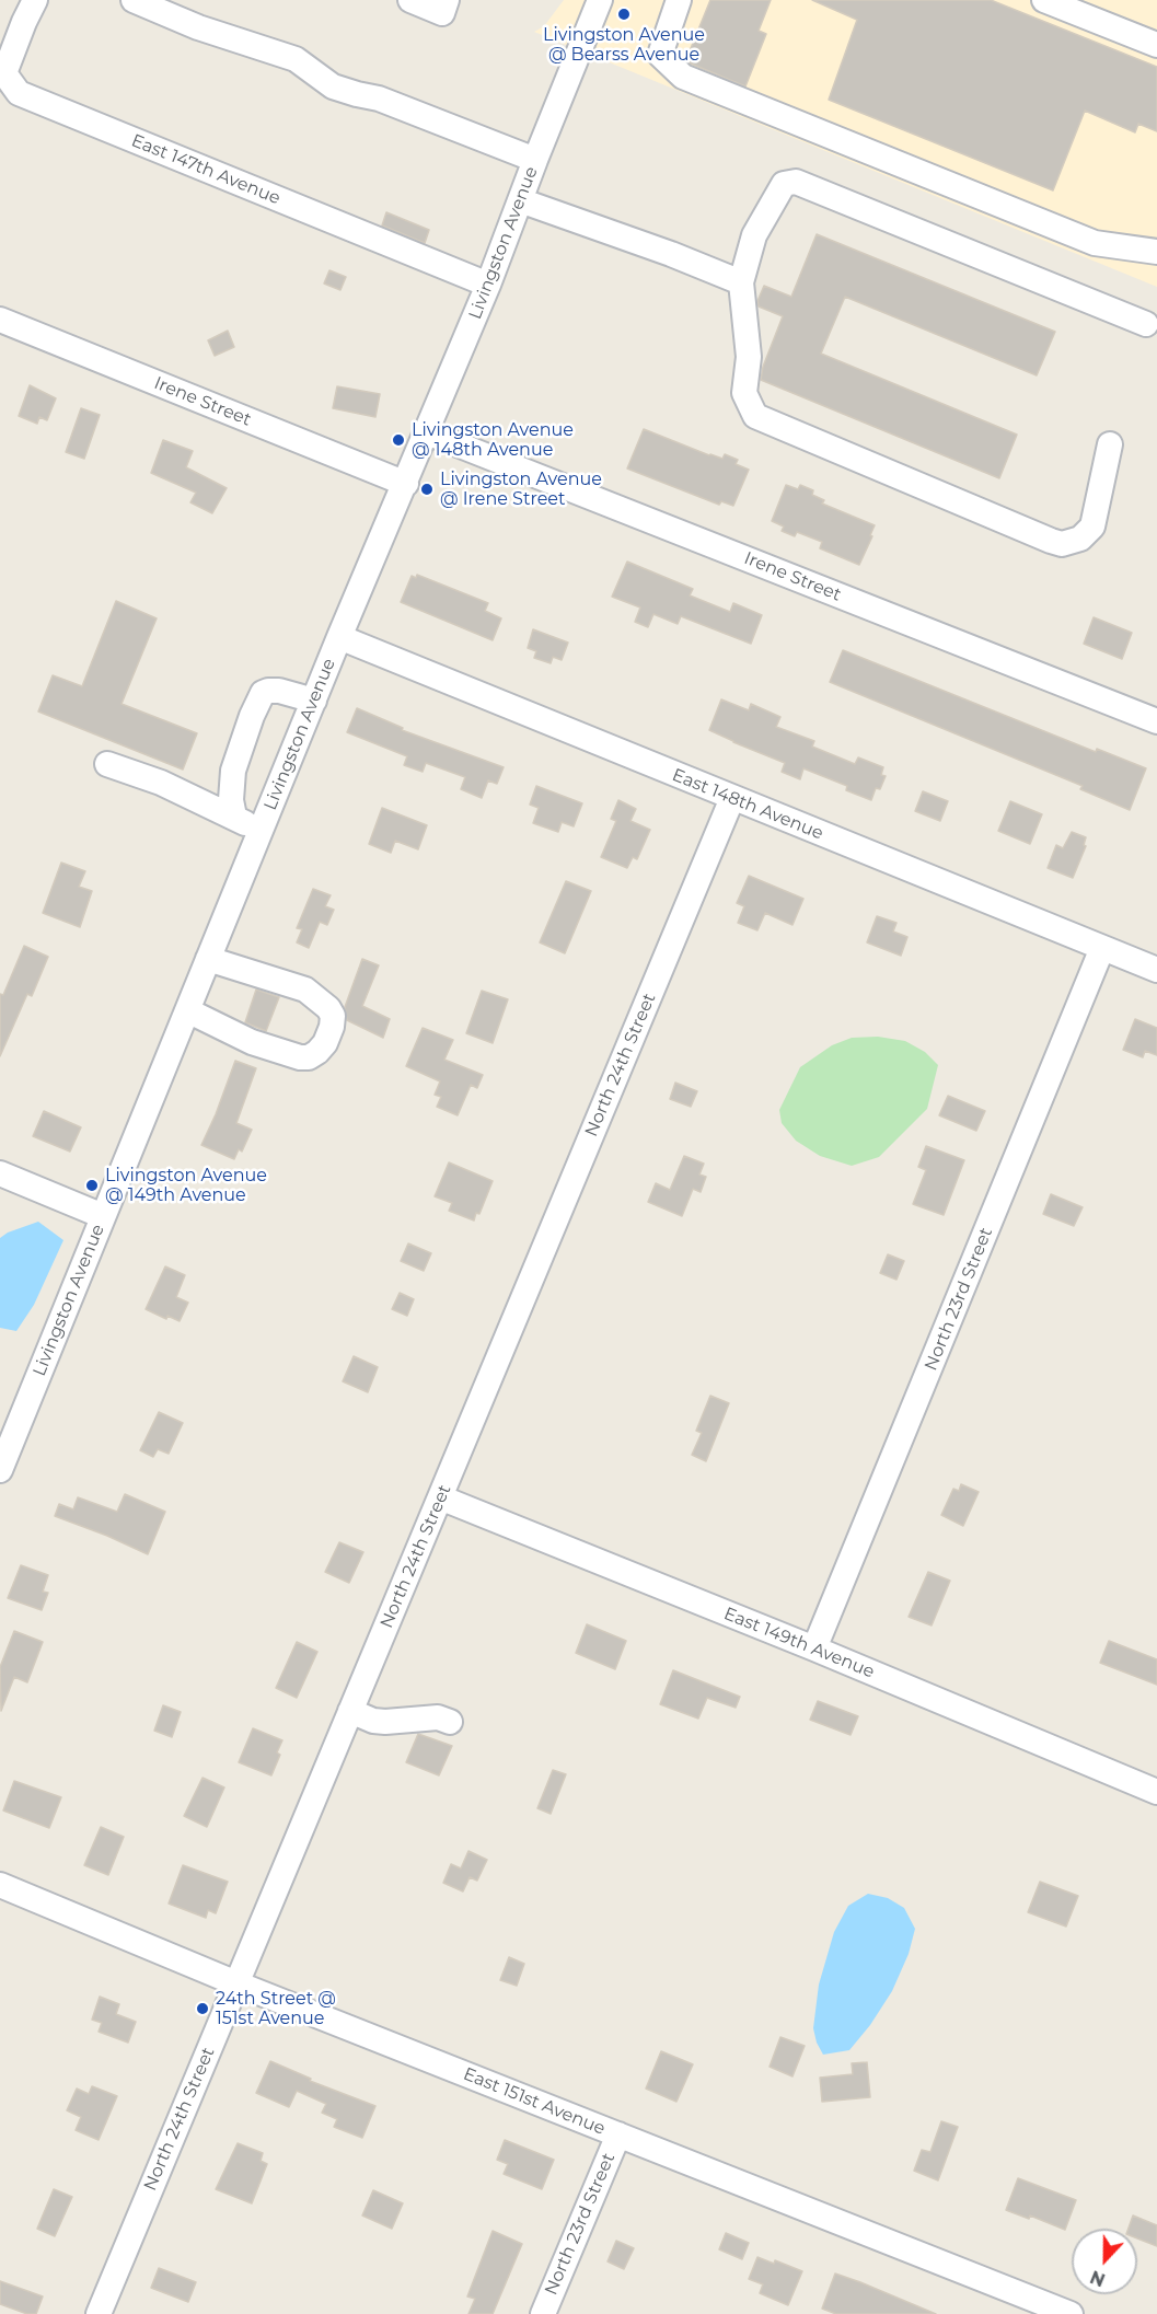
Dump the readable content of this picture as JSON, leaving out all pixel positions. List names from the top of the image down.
{
  "streets": {
    "street": [
      "East 147th Avenue",
      "Livingston Avenue",
      "Irene Street",
      "East 148th Avenue",
      "North 24th Street",
      "North 23rd Street",
      "East 149th Avenue",
      "East 151st Avenue"
    ]
  },
  "crossings": [
    ["East 147th Avenue", "Livingston Avenue"],
    ["Livingston Avenue", "Irene Street"],
    ["Livingston Avenue", "East 148th Avenue"],
    ["East 148th Avenue", "North 24th Street"],
    ["East 148th Avenue", "North 23rd Street"],
    ["North 24th Street", "East 149th Avenue"],
    ["North 24th Street", "East 151st Avenue"],
    ["North 23rd Street", "East 149th Avenue"],
    ["North 23rd Street", "East 151st Avenue"]
  ],
  "places": [
    "Livingston Avenue @ Bearss Avenue",
    "Livingston Avenue @ 148th Avenue",
    "Livingston Avenue @ Irene Street",
    "Livingston Avenue @ 149th Avenue",
    "24th Street @ 151st Avenue"
  ],
  "north": "bottom"
}
